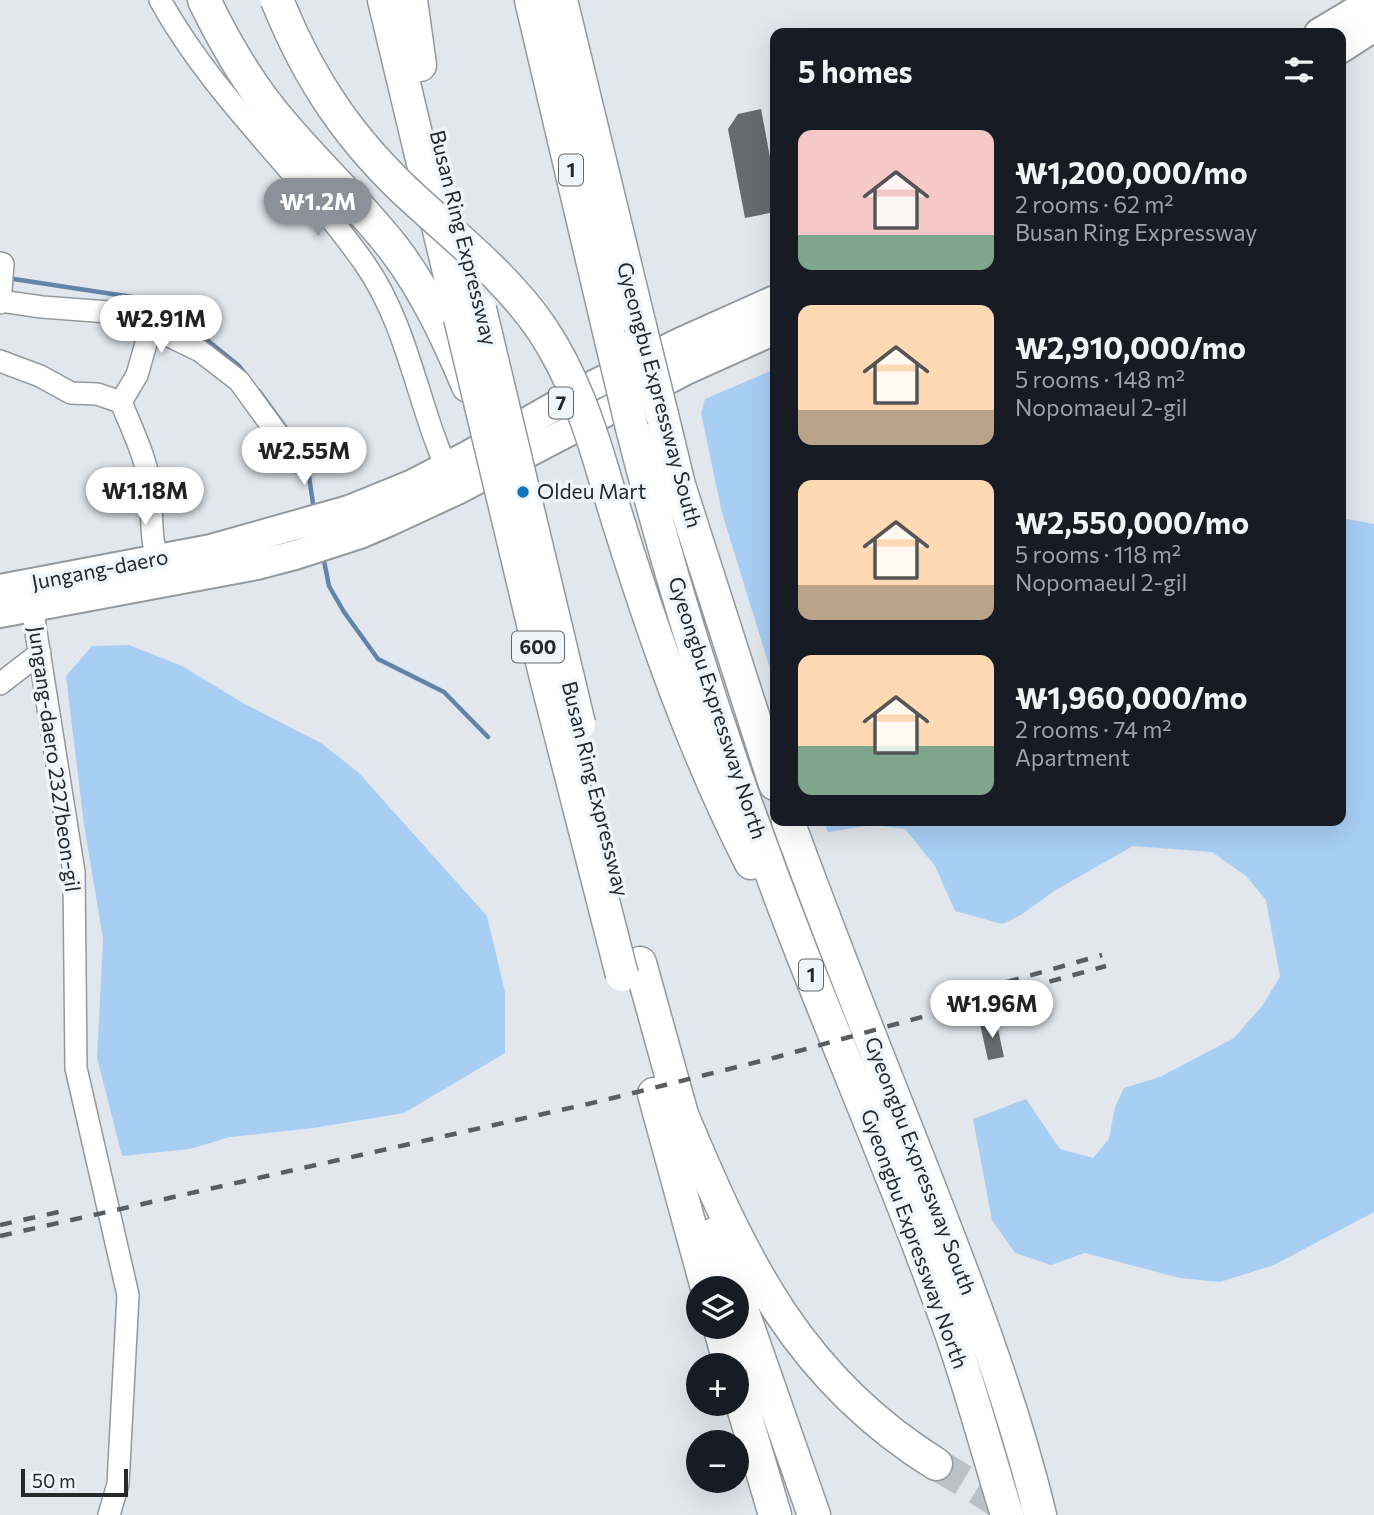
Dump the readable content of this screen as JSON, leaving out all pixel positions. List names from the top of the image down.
{
  "streets": {
    "highway": [
      "1",
      "Busan Ring Expressway",
      "Gyeongbu Expressway South",
      "600",
      "Gyeongbu Expressway North"
    ],
    "main road": ["7", "Jungang-daero"],
    "street": ["Jungang-daero 2327beon-gil"]
  },
  "crossings": [
    ["Jungang-daero", "Jungang-daero 2327beon-gil"]
  ],
  "places": ["Oldeu Mart"],
  "scale_bar": "50 m",
  "page": {
    "heading": "5 homes",
    "list": [
      {
        "name": "₩1,200,000/mo",
        "note": "2 rooms · 62 m² · Busan Ring Expressway"
      },
      {
        "name": "₩2,910,000/mo",
        "note": "5 rooms · 148 m² · Nopomaeul 2-gil"
      },
      {
        "name": "₩2,550,000/mo",
        "note": "5 rooms · 118 m² · Nopomaeul 2-gil"
      },
      {
        "name": "₩1,960,000/mo",
        "note": "2 rooms · 74 m² · Apartment"
      }
    ],
    "price": [
      "₩1.2M",
      "₩2.91M",
      "₩2.55M",
      "₩1.18M",
      "₩1.96M"
    ],
    "map_buttons": ["+", "−"],
    "scale": "50 m"
  }
}
